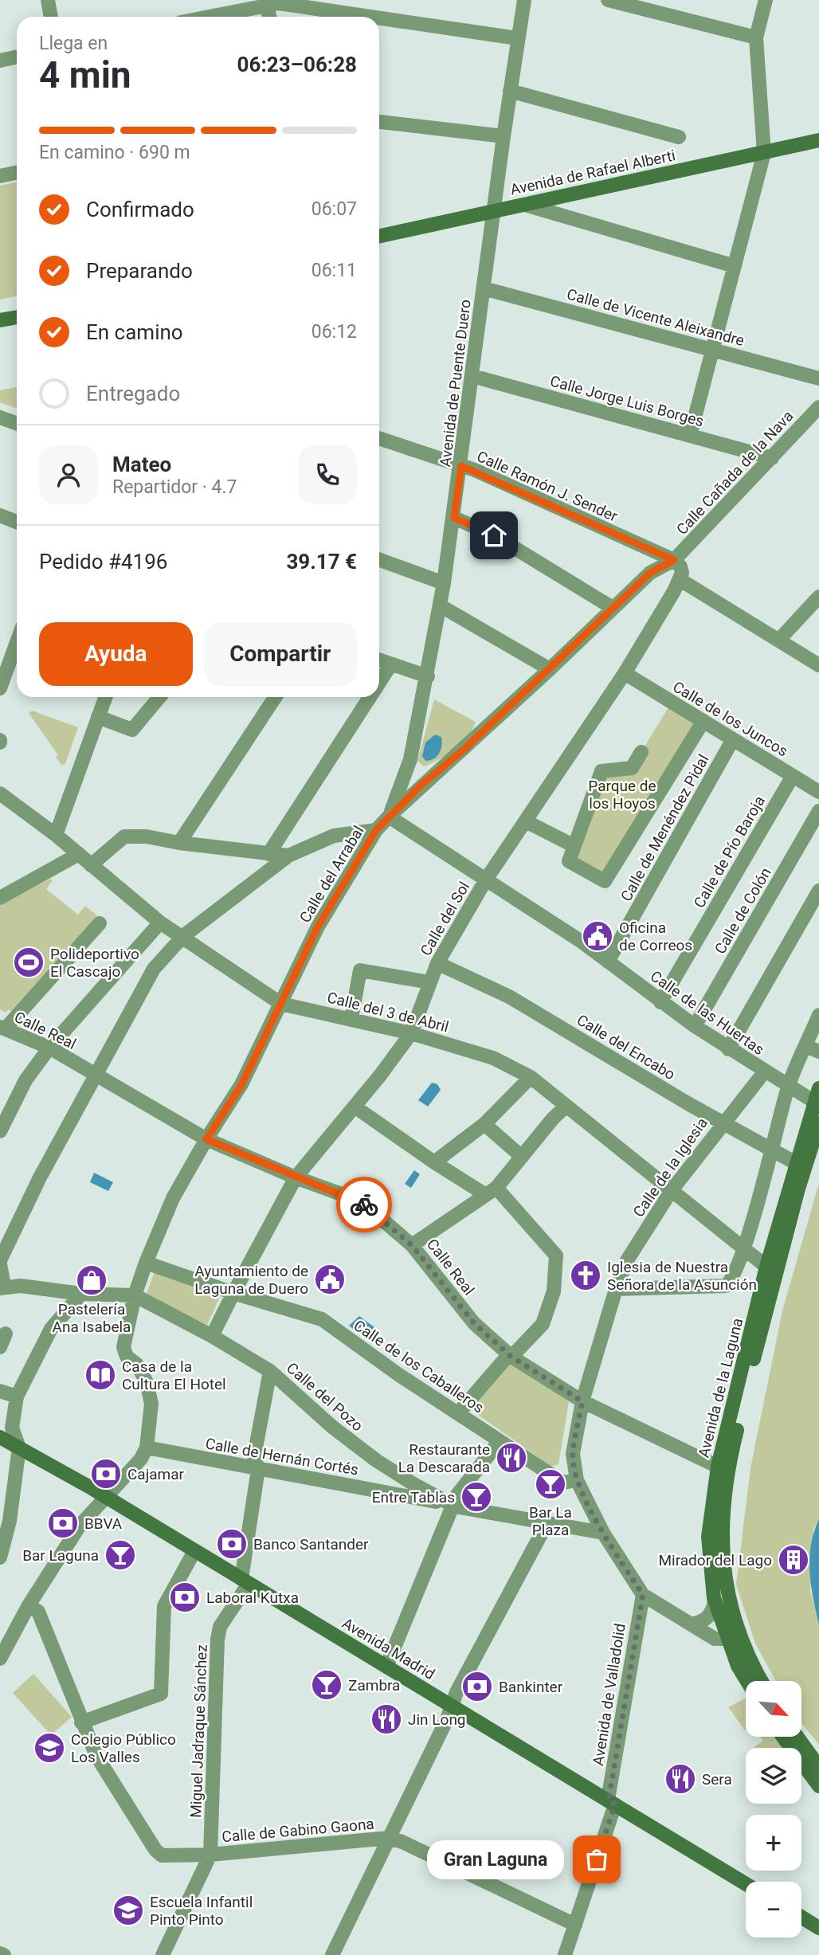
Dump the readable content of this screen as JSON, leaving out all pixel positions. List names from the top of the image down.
{
  "streets": {
    "street": [
      "Avenida de Rafael Alberti",
      "Calle de Vicente Aleixandre",
      "Avenida de Puente Duero",
      "Calle Jorge Luis Borges",
      "Calle Cañada de la Nava",
      "Calle Ramón J. Sender",
      "Calle de los Juncos",
      "Calle de Menéndez Pidal",
      "Calle de Pío Baroja",
      "Calle del Arrabal",
      "Calle de Colón",
      "Calle del Sol",
      "Calle del 3 de Abril",
      "Calle de las Huertas",
      "Calle Real",
      "Calle del Encabo",
      "Calle de la Iglesia",
      "Calle de los Caballeros",
      "Avenida de la Laguna",
      "Calle del Pozo",
      "Calle de Hernán Cortés",
      "Avenida Madrid",
      "Avenida de Valladolid",
      "Miguel Jadraque Sánchez",
      "Calle de Gabino Gaona"
    ]
  },
  "crossings": [
    ["Avenida de Rafael Alberti", "Avenida de Puente Duero"],
    ["Calle de Vicente Aleixandre", "Avenida de Puente Duero"],
    ["Avenida de Puente Duero", "Calle Jorge Luis Borges"],
    ["Avenida de Puente Duero", "Calle Ramón J. Sender"],
    ["Avenida de Puente Duero", "Calle del Arrabal"],
    ["Avenida de Puente Duero", "Calle de las Huertas"],
    ["Calle Jorge Luis Borges", "Calle Cañada de la Nava"],
    ["Calle Cañada de la Nava", "Calle Ramón J. Sender"],
    ["Calle Cañada de la Nava", "Calle del Arrabal"],
    ["Calle Ramón J. Sender", "Calle del Arrabal"],
    ["Calle de los Juncos", "Calle de Menéndez Pidal"],
    ["Calle de los Juncos", "Calle de Pío Baroja"],
    ["Calle de los Juncos", "Calle del Sol"],
    ["Calle de Menéndez Pidal", "Calle de las Huertas"],
    ["Calle de Pío Baroja", "Calle de las Huertas"],
    ["Calle del Arrabal", "Calle del 3 de Abril"],
    ["Calle del Arrabal", "Calle de las Huertas"],
    ["Calle del Arrabal", "Calle Real"],
    ["Calle del Arrabal", "Calle de los Caballeros"],
    ["Calle del Arrabal", "Calle del Pozo"],
    ["Calle del Arrabal", "Calle de Hernán Cortés"],
    ["Calle de Colón", "Calle de las Huertas"],
    ["Calle del Sol", "Calle del 3 de Abril"],
    ["Calle del Sol", "Calle de las Huertas"],
    ["Calle del Sol", "Calle Real"],
    ["Calle del Sol", "Calle del Encabo"],
    ["Calle del Sol", "Calle de los Caballeros"],
    ["Calle del Sol", "Calle del Pozo"],
    ["Calle del 3 de Abril", "Calle de la Iglesia"],
    ["Calle del 3 de Abril", "Avenida de la Laguna"],
    ["Calle de las Huertas", "Calle de la Iglesia"],
    ["Calle de las Huertas", "Avenida de la Laguna"],
    ["Calle Real", "Calle de la Iglesia"],
    ["Calle Real", "Avenida de la Laguna"],
    ["Calle del Encabo", "Calle de la Iglesia"],
    ["Calle del Encabo", "Avenida de la Laguna"],
    ["Calle de la Iglesia", "Calle de los Caballeros"],
    ["Calle de la Iglesia", "Avenida de Valladolid"],
    ["Calle del Pozo", "Calle de Hernán Cortés"],
    ["Avenida Madrid", "Avenida de Valladolid"],
    ["Avenida Madrid", "Miguel Jadraque Sánchez"],
    ["Miguel Jadraque Sánchez", "Calle de Gabino Gaona"]
  ],
  "parks": ["Parque de los Hoyos"],
  "places": {
    "public building": ["Oficina de Correos", "Ayuntamiento de Laguna de Duero"],
    "sports": ["Polideportivo El Cascajo"],
    "church": ["Iglesia de Nuestra Señora de la Asunción"],
    "shop": ["Pastelería Ana Isabela"],
    "library": ["Casa de la Cultura El Hotel"],
    "restaurant": ["Restaurante La Descarada", "Jin Long", "Sera"],
    "bank": [
      "Cajamar",
      "BBVA",
      "Banco Santander",
      "Laboral Kutxa",
      "Bankinter"
    ],
    "bar": [
      "Bar La Plaza",
      "Entre Tablas",
      "Bar Laguna",
      "Zambra"
    ],
    "building": ["Mirador del Lago"],
    "school or university": ["Colegio Público Los Valles", "Escuela Infantil Pinto Pinto"],
    "other": ["Gran Laguna"]
  },
  "north": "bottom right",
  "page": {
    "heading": ["4 min", "Llega en", "06:23–06:28"],
    "panel": [
      "Mateo",
      "Repartidor · 4.7",
      "Pedido #4196",
      "39.17 €"
    ],
    "bar": "En camino · 690 m",
    "list": [
      ["Confirmado", "06:07"],
      ["Preparando", "06:11"],
      ["En camino", "06:12"],
      "Entregado"
    ],
    "buttons": ["Ayuda", "Compartir"],
    "map_buttons": ["+", "−"],
    "bubble": "Gran Laguna"
  }
}
